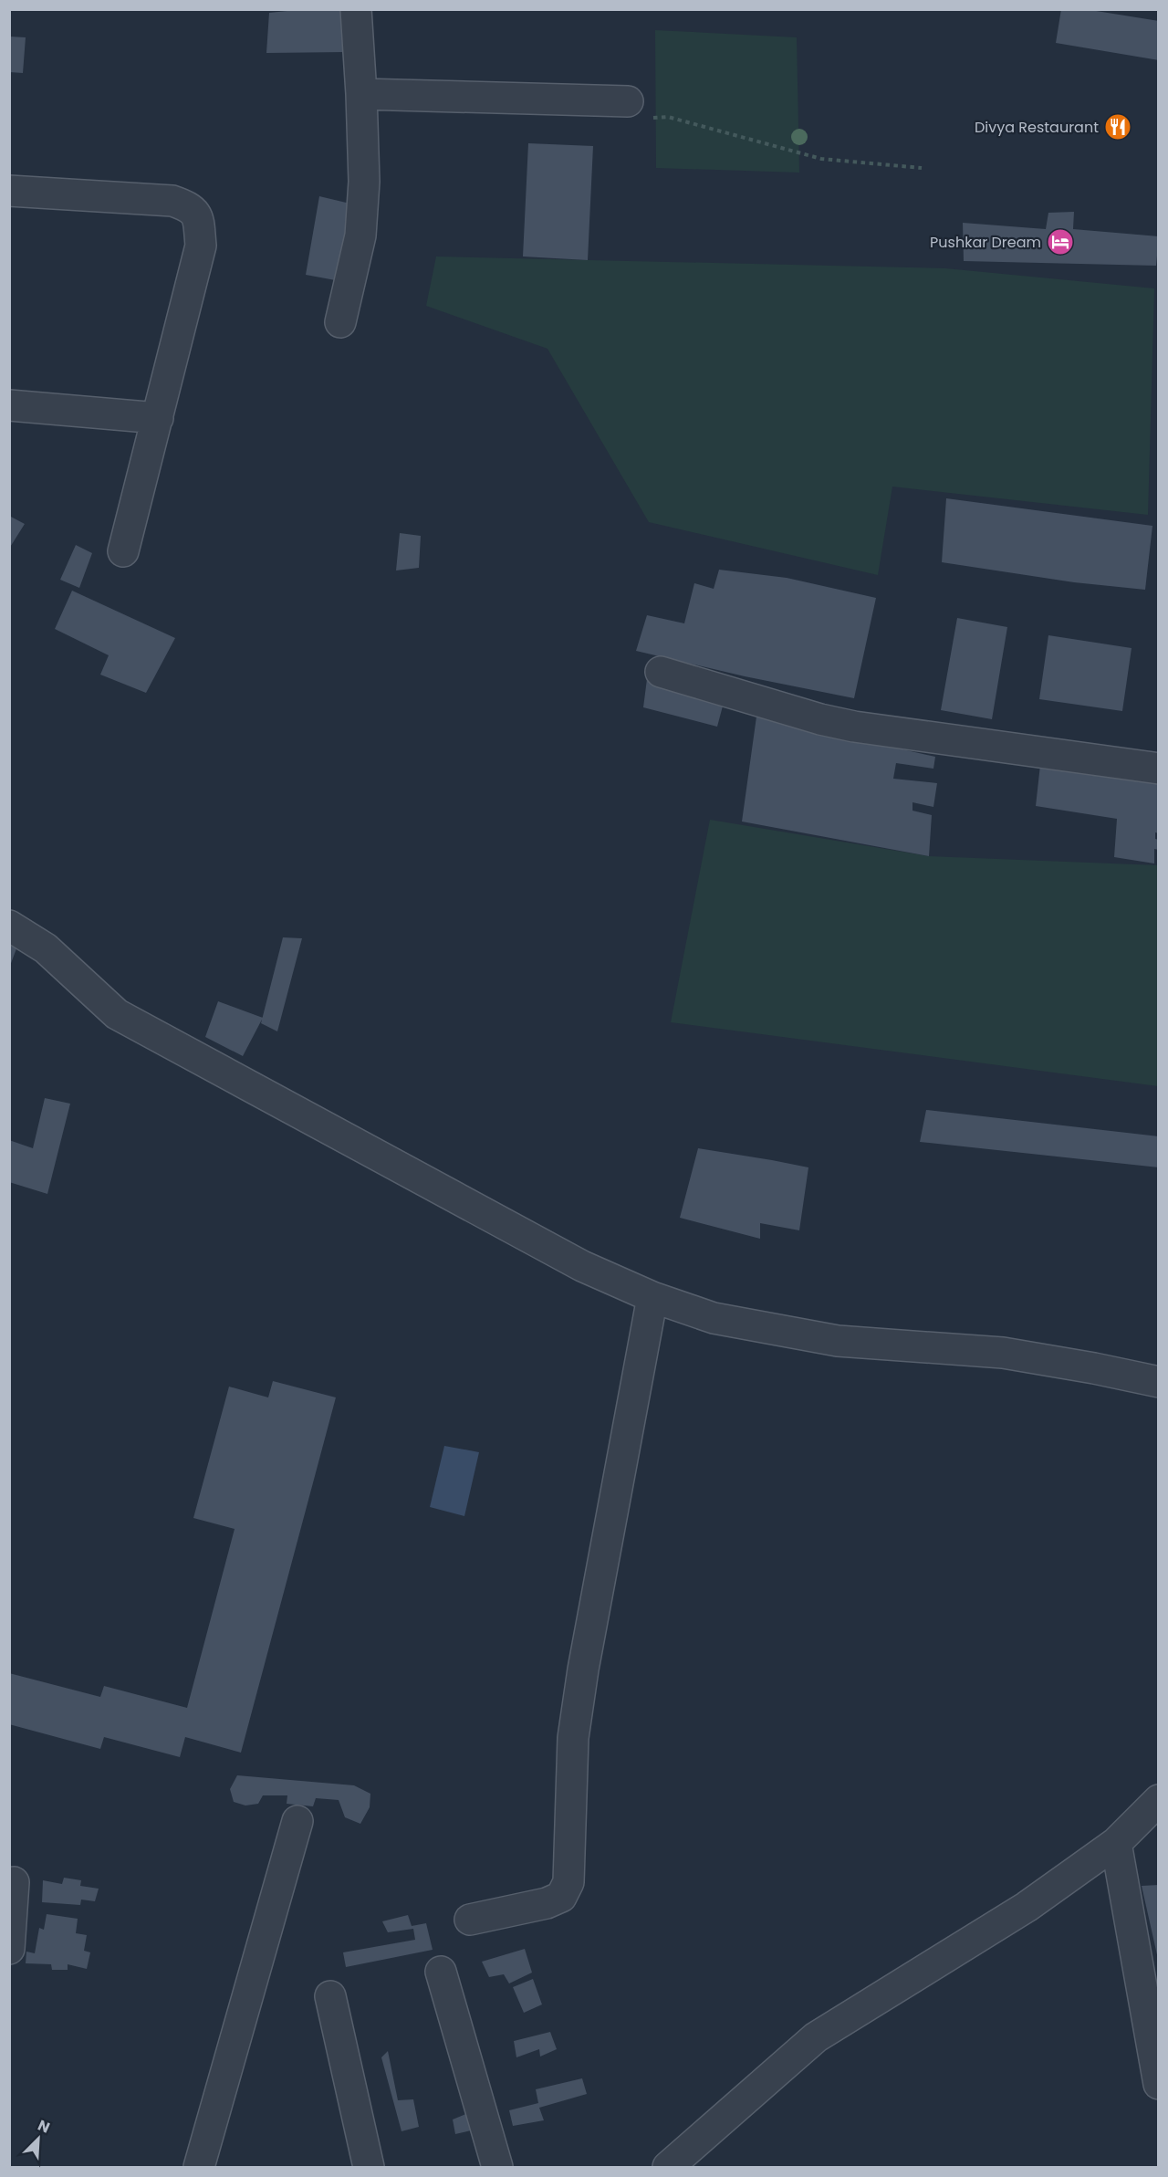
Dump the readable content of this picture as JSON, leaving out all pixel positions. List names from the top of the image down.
{
  "places": {
    "restaurant": ["Divya Restaurant"],
    "hotel": ["Pushkar Dream"]
  },
  "north": "top right"
}
